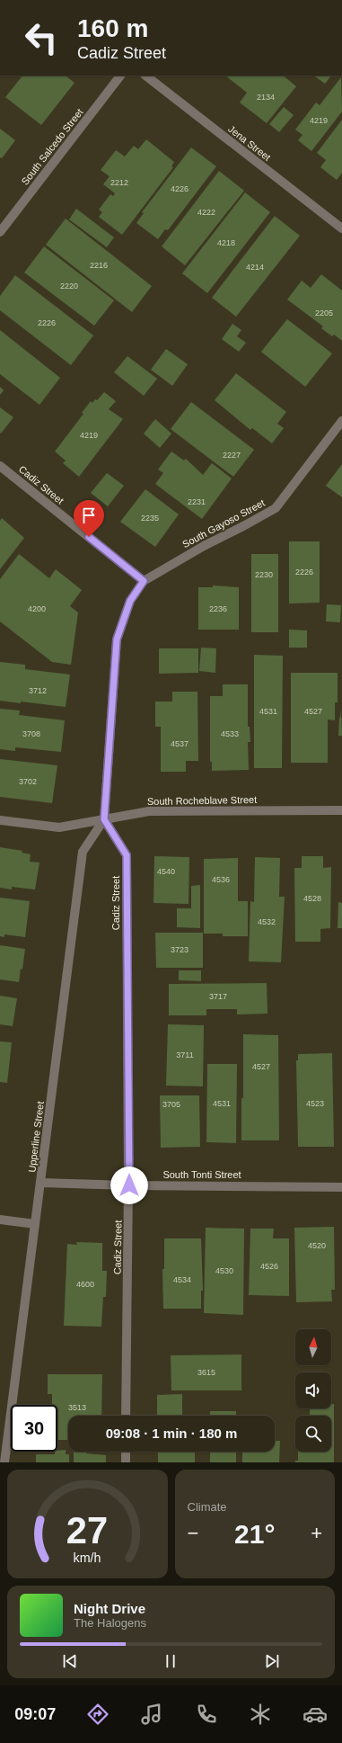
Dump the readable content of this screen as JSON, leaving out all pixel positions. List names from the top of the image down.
{
  "streets": {
    "street": [
      "Jena Street",
      "South Salcedo Street",
      "Cadiz Street",
      "South Gayoso Street",
      "South Rocheblave Street",
      "Upperline Street",
      "South Tonti Street"
    ]
  },
  "crossings": [
    ["Cadiz Street", "South Gayoso Street"],
    ["Cadiz Street", "South Rocheblave Street"],
    ["Cadiz Street", "Upperline Street"],
    ["Cadiz Street", "South Tonti Street"],
    ["South Rocheblave Street", "Upperline Street"],
    ["Upperline Street", "South Tonti Street"]
  ],
  "house_numbers": [
    "2134",
    "4219",
    "2212",
    "4226",
    "4222",
    "4218",
    "2216",
    "4214",
    "2220",
    "2205",
    "2226",
    "4219",
    "2227",
    "2231",
    "2235",
    "2226",
    "2230",
    "4200",
    "2236",
    "3712",
    "4531",
    "4527",
    "3708",
    "4533",
    "4537",
    "3702",
    "4540",
    "4536",
    "4528",
    "4532",
    "3723",
    "3717",
    "3711",
    "4527",
    "4531",
    "4523",
    "3705",
    "4520",
    "4526",
    "4530",
    "4534",
    "4600",
    "3615",
    "3513"
  ],
  "north": "top",
  "page": {
    "turn": ["160 m", "Cadiz Street"],
    "limit": "30",
    "trip": "09:08 · 1 min · 180 m",
    "tile": "Climate",
    "heat": ["−", "21°", "+"],
    "song": ["Night Drive", "The Halogens"],
    "tabs": "09:07",
    "gauge": ["27", "km/h"]
  }
}
